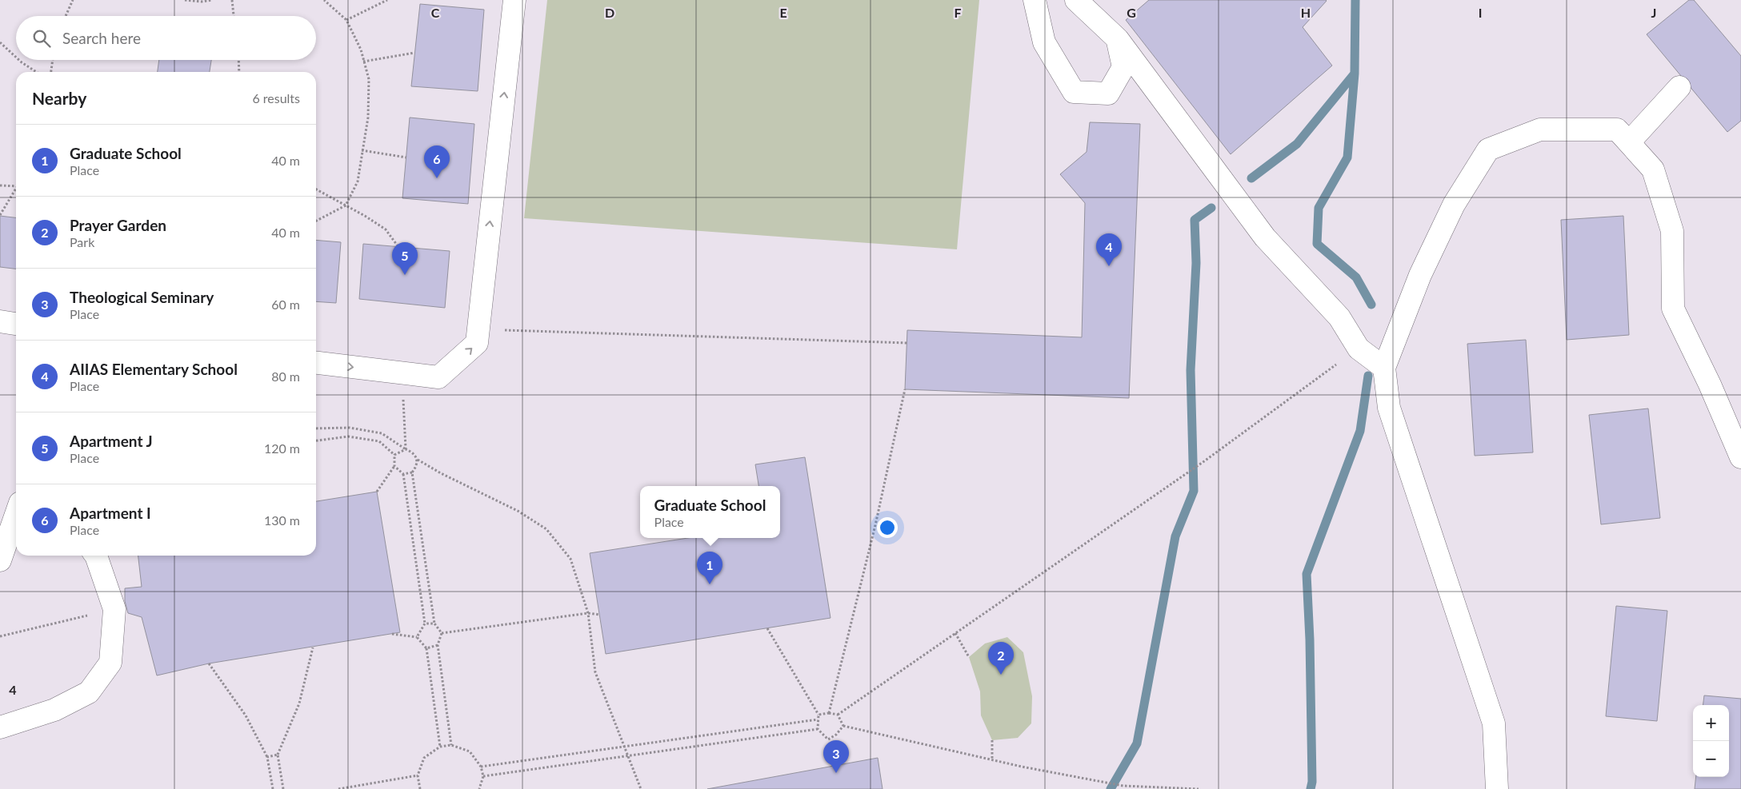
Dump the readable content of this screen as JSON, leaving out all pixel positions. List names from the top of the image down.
{
  "page": {
    "search": "Search here",
    "heading": ["Nearby", "6 results"],
    "list": [
      {
        "mark": "1",
        "name": "Graduate School",
        "note": "Place",
        "value": "40 m"
      },
      {
        "mark": "2",
        "name": "Prayer Garden",
        "note": "Park",
        "value": "40 m"
      },
      {
        "mark": "3",
        "name": "Theological Seminary",
        "note": "Place",
        "value": "60 m"
      },
      {
        "mark": "4",
        "name": "AIIAS Elementary School",
        "note": "Place",
        "value": "80 m"
      },
      {
        "mark": "5",
        "name": "Apartment J",
        "note": "Place",
        "value": "120 m"
      },
      {
        "mark": "6",
        "name": "Apartment I",
        "note": "Place",
        "value": "130 m"
      }
    ],
    "pins": [
      "6",
      "4",
      "5",
      "1",
      "2",
      "3"
    ],
    "popup": ["Graduate School", "Place"],
    "map_buttons": ["+", "−"]
  },
  "grid": {
    "columns": [
      "C",
      "D",
      "E",
      "F",
      "G",
      "H",
      "I",
      "J"
    ],
    "rows": ["4"]
  }
}
